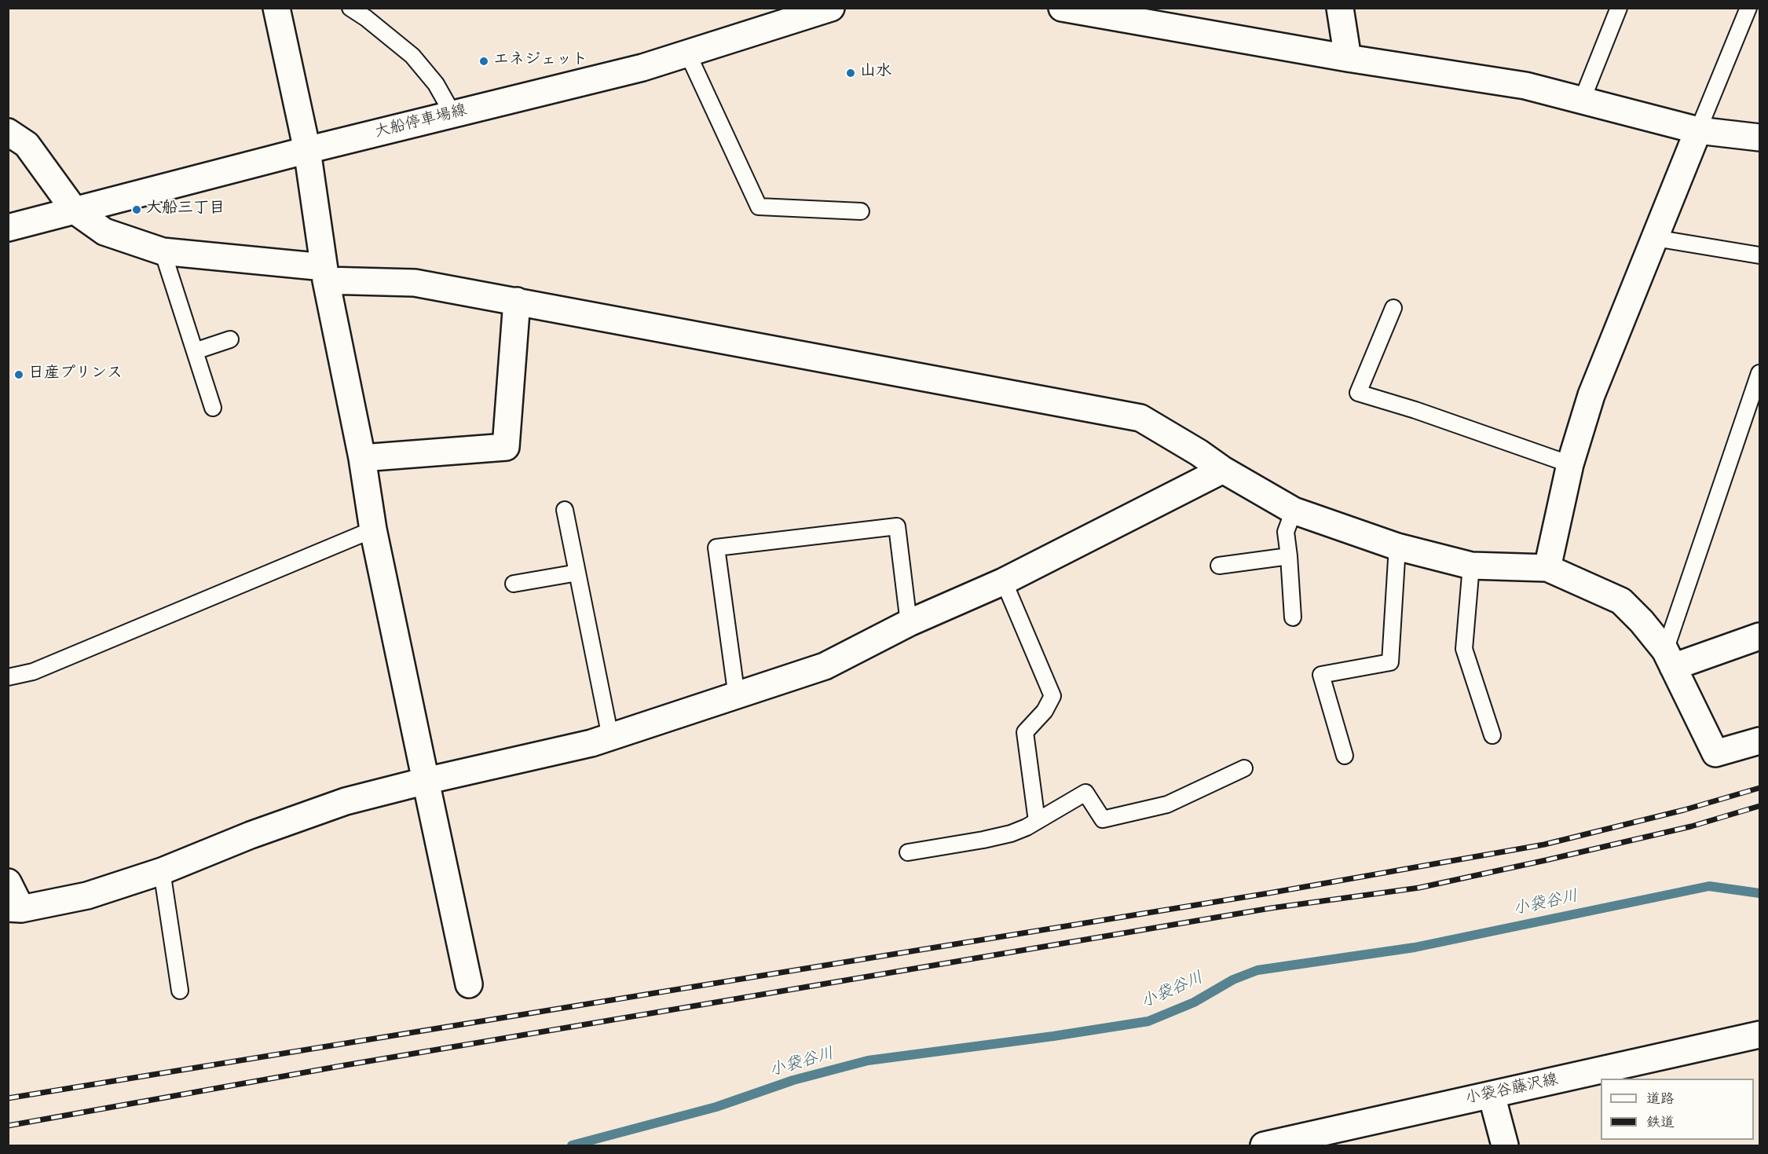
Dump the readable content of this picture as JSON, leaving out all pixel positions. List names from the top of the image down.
{
  "streets": {
    "street": ["大船停車場線", "小袋谷藤沢線"]
  },
  "water": ["小袋谷川"],
  "places": [
    "エネジェット",
    "山水",
    "大船三丁目",
    "日産プリンス"
  ],
  "legend": ["道路", "鉄道"]
}
